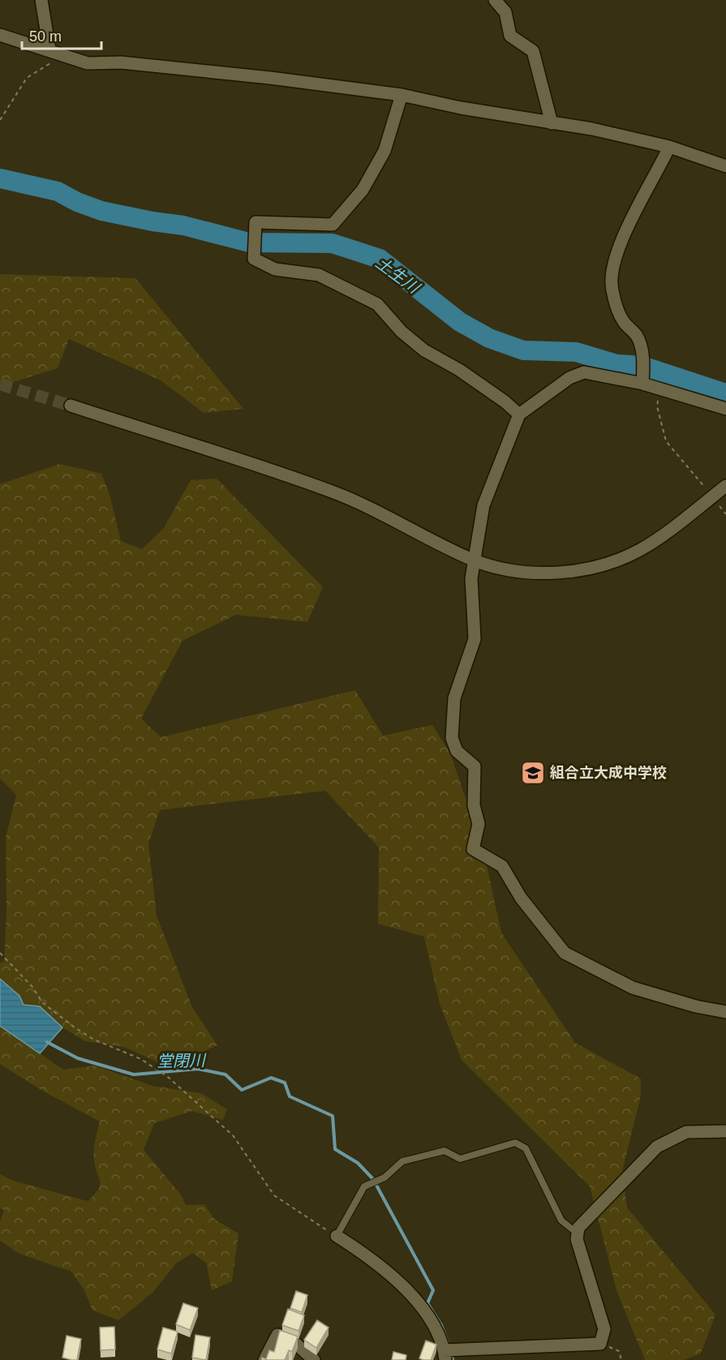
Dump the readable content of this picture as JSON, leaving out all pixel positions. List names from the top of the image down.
{
  "water": ["土生川", "堂閉川"],
  "places": {
    "school or university": ["組合立大成中学校"]
  },
  "scale_bar": "50 m"
}
